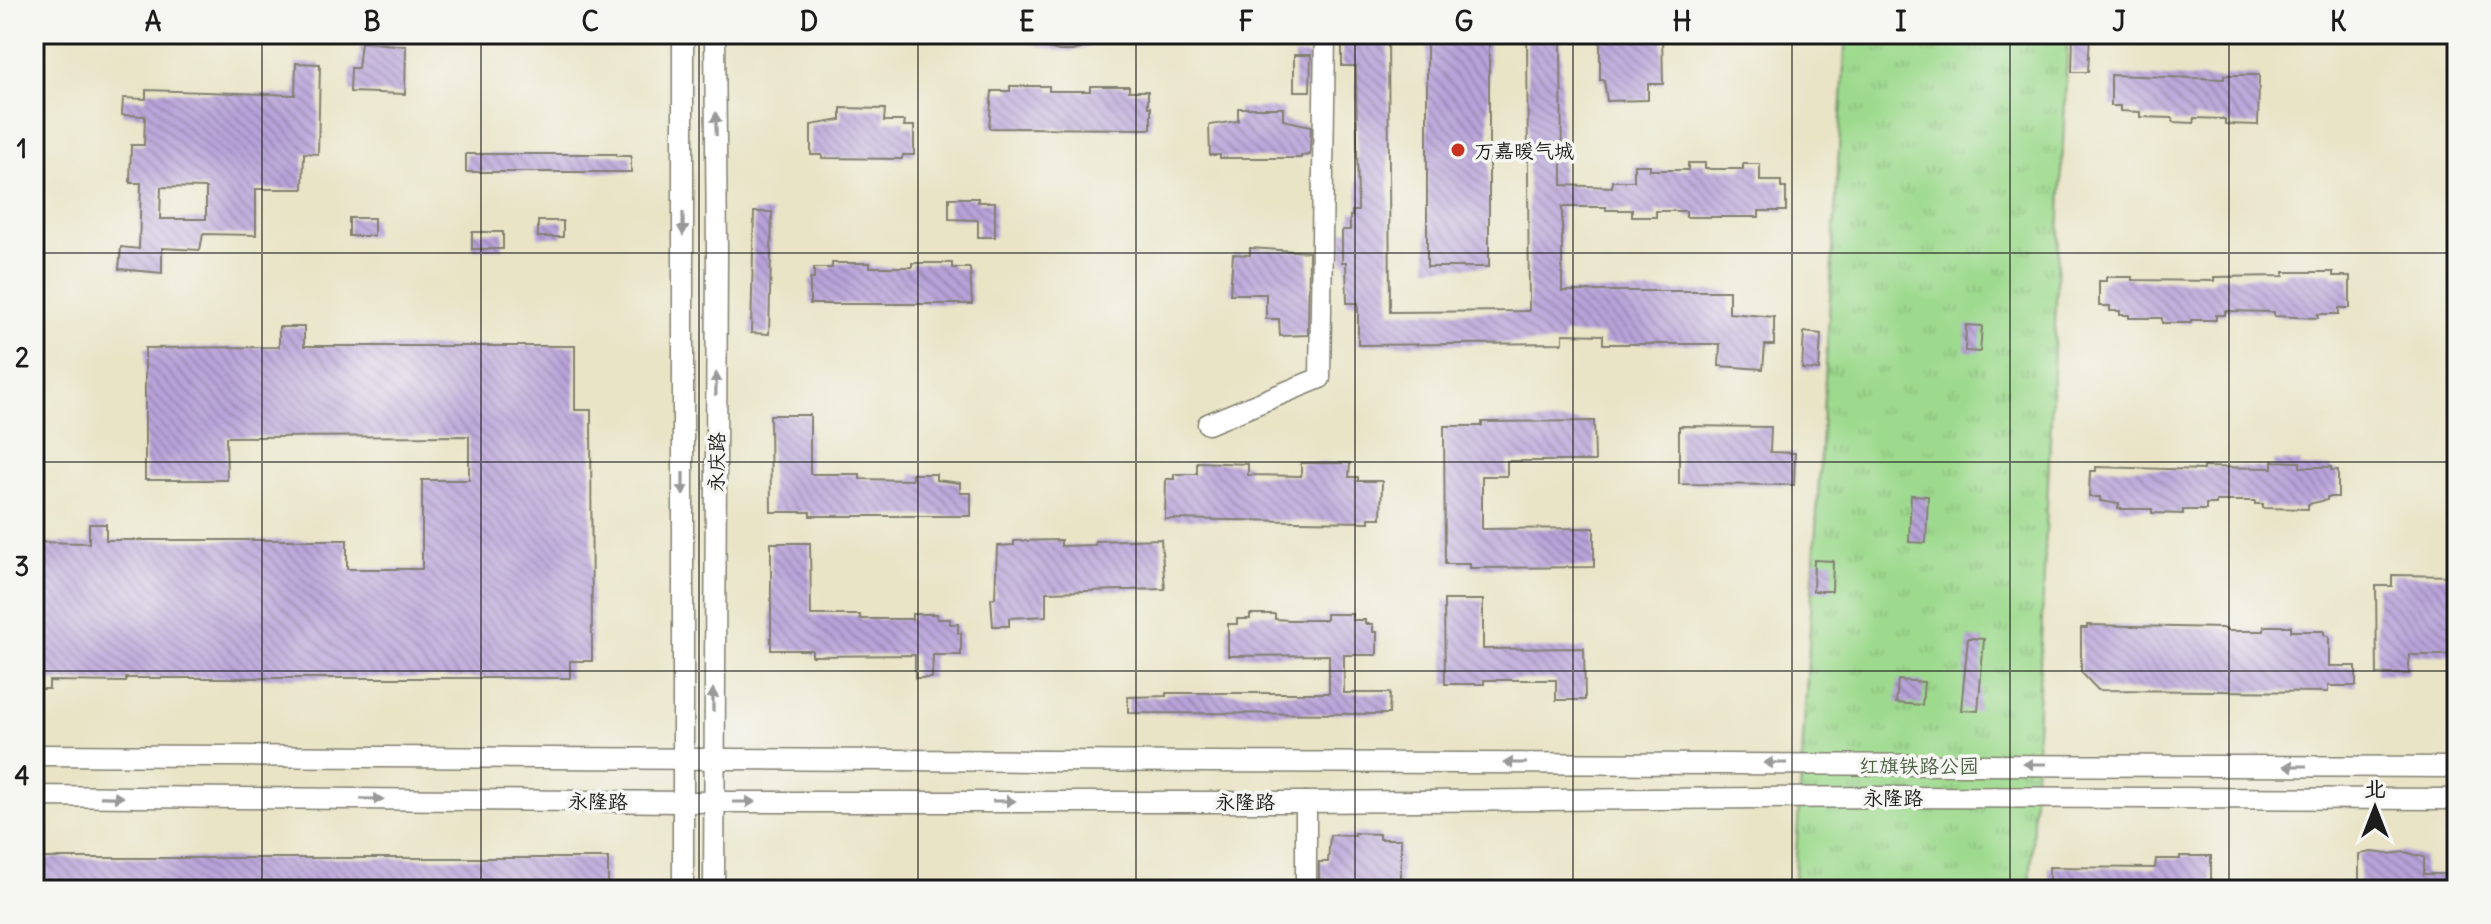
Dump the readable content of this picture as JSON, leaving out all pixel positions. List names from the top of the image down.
{
  "streets": {
    "street": ["永庆路", "永隆路"]
  },
  "crossings": [
    ["永庆路", "永隆路"]
  ],
  "parks": ["红旗铁路公园"],
  "places": ["万嘉暖气城"],
  "north": "top",
  "grid": {
    "columns": [
      "A",
      "B",
      "C",
      "D",
      "E",
      "F",
      "G",
      "H",
      "I",
      "J",
      "K"
    ],
    "rows": [
      "1",
      "2",
      "3",
      "4"
    ]
  }
}
